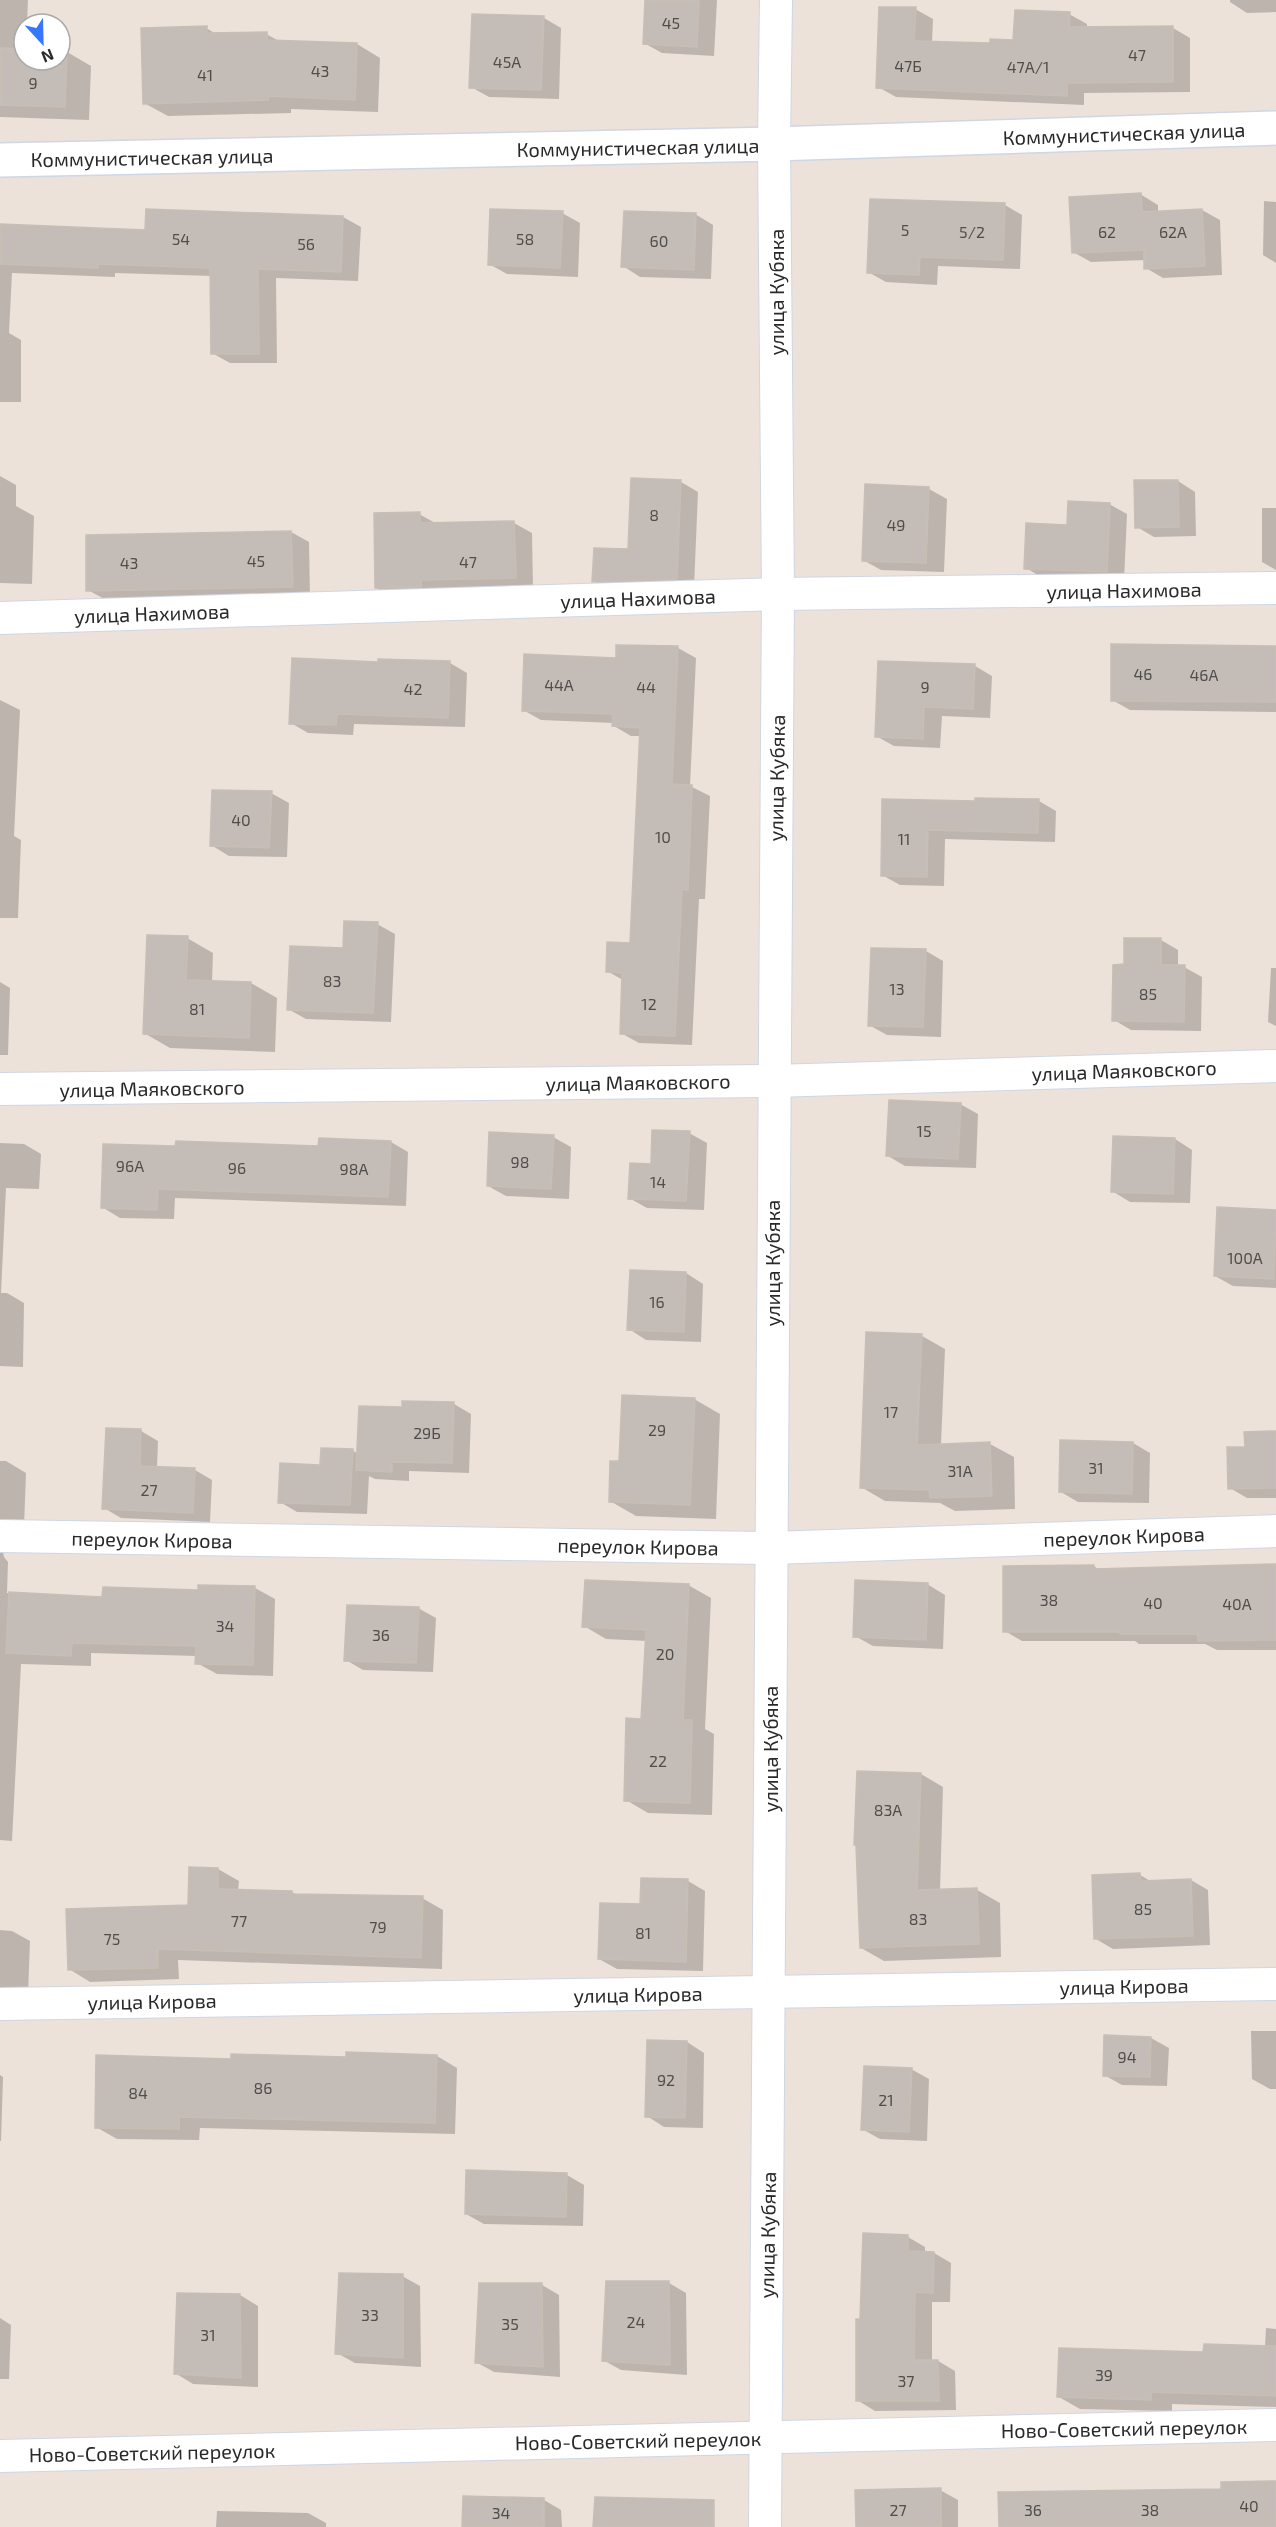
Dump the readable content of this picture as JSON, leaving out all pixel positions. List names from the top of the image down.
{
  "streets": {
    "street": [
      "Коммунистическая улица",
      "улица Кубяка",
      "улица Нахимова",
      "улица Маяковского",
      "переулок Кирова",
      "улица Кирова",
      "Ново-Советский переулок"
    ]
  },
  "crossings": [
    ["Коммунистическая улица", "улица Кубяка"],
    ["улица Кубяка", "улица Нахимова"],
    ["улица Кубяка", "улица Маяковского"],
    ["улица Кубяка", "переулок Кирова"],
    ["улица Кубяка", "улица Кирова"],
    ["улица Кубяка", "Ново-Советский переулок"]
  ],
  "house_numbers": [
    "45",
    "47",
    "45А",
    "47Б",
    "47А/1",
    "43",
    "41",
    "9",
    "5",
    "5/2",
    "62",
    "62А",
    "54",
    "58",
    "60",
    "56",
    "8",
    "49",
    "45",
    "47",
    "43",
    "46",
    "46А",
    "44А",
    "44",
    "9",
    "42",
    "40",
    "10",
    "11",
    "83",
    "13",
    "85",
    "12",
    "81",
    "15",
    "98",
    "96А",
    "96",
    "98А",
    "14",
    "100А",
    "16",
    "17",
    "29",
    "29Б",
    "31",
    "31А",
    "27",
    "38",
    "40",
    "40А",
    "34",
    "36",
    "20",
    "22",
    "83А",
    "85",
    "83",
    "77",
    "79",
    "81",
    "75",
    "94",
    "92",
    "86",
    "84",
    "21",
    "33",
    "24",
    "35",
    "31",
    "39",
    "37",
    "40",
    "27",
    "36",
    "38",
    "34"
  ],
  "north": "bottom"
}
